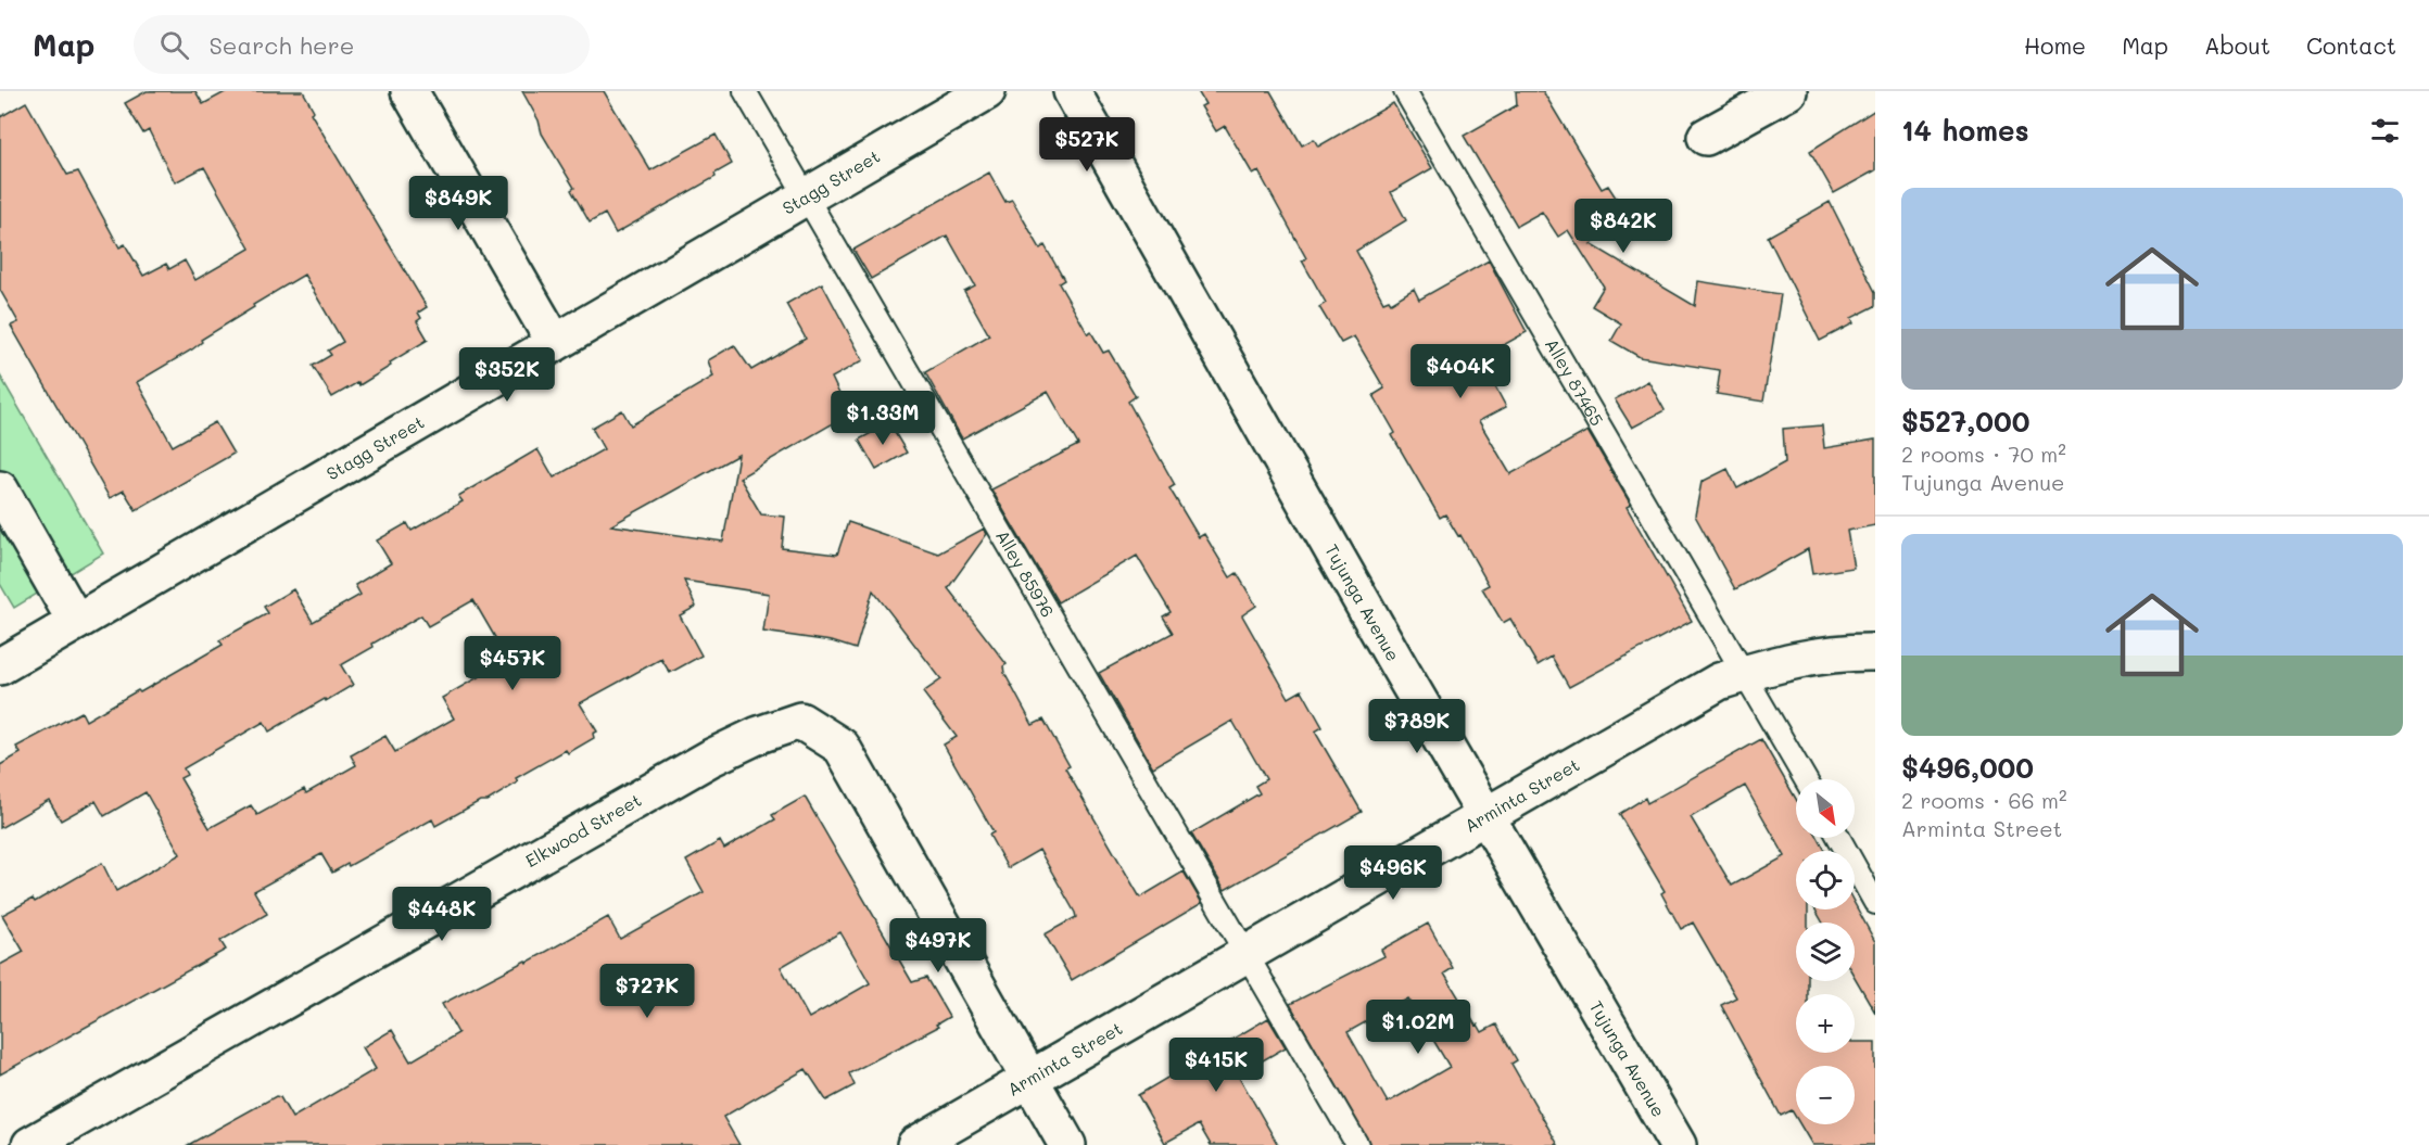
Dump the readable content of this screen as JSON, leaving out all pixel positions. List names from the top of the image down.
{
  "streets": {
    "street": [
      "Stagg Street",
      "Tujunga Avenue",
      "Arminta Street",
      "Elkwood Street"
    ],
    "lane": ["Alley 87465", "Alley 85976"]
  },
  "crossings": [
    ["Stagg Street", "Alley 85976"],
    ["Alley 87465", "Arminta Street"],
    ["Alley 85976", "Arminta Street"],
    ["Tujunga Avenue", "Arminta Street"],
    ["Arminta Street", "Elkwood Street"]
  ],
  "north": "bottom right",
  "page": {
    "header": "Map",
    "search": "Search here",
    "nav": [
      "Home",
      "Map",
      "About",
      "Contact"
    ],
    "heading": "14 homes",
    "price": [
      "$527K",
      "$849K",
      "$842K",
      "$404K",
      "$352K",
      "$1.33M",
      "$457K",
      "$789K",
      "$496K",
      "$448K",
      "$497K",
      "$727K",
      "$1.02M",
      "$415K"
    ],
    "list": [
      {
        "name": "$527,000",
        "note": "2 rooms · 70 m² · Tujunga Avenue"
      },
      {
        "name": "$496,000",
        "note": "2 rooms · 66 m² · Arminta Street"
      }
    ],
    "map_buttons": ["+", "−"]
  }
}
